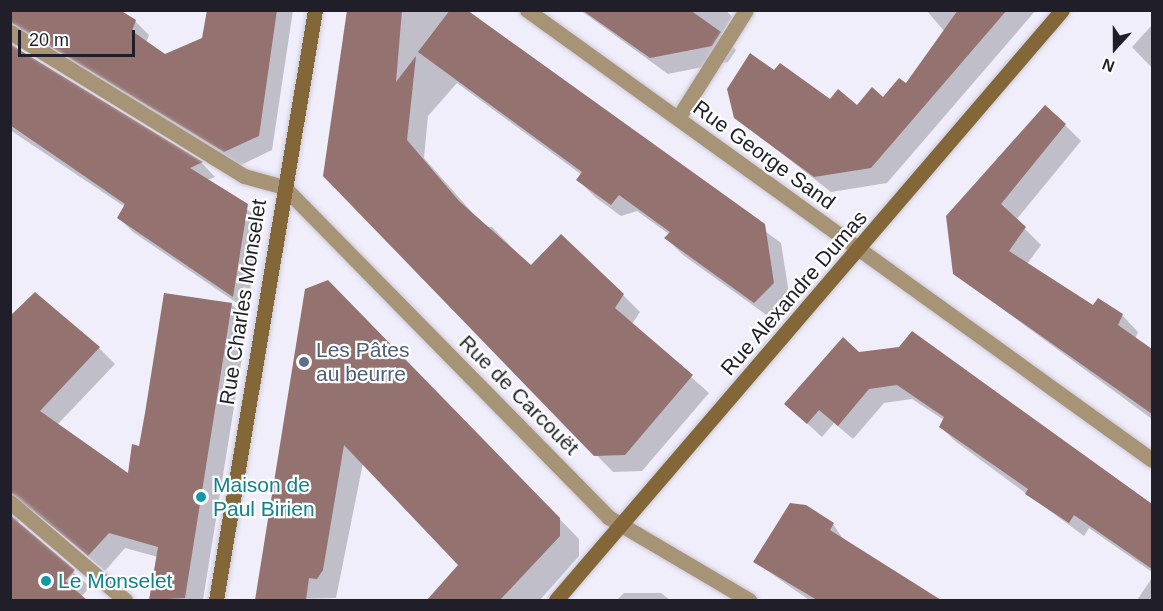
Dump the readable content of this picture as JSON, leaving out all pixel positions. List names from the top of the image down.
{
  "streets": {
    "main road": ["Rue Alexandre Dumas", "Rue Charles Monselet"],
    "street": ["Rue George Sand", "Rue de Carcouët"]
  },
  "crossings": [
    ["Rue George Sand", "Rue Alexandre Dumas"],
    ["Rue Alexandre Dumas", "Rue de Carcouët"],
    ["Rue Charles Monselet", "Rue de Carcouët"]
  ],
  "places": ["Les Pâtes au beurre", "Maison de Paul Birien", "Le Monselet"],
  "scale_bar": "20 m",
  "north": "bottom"
}
